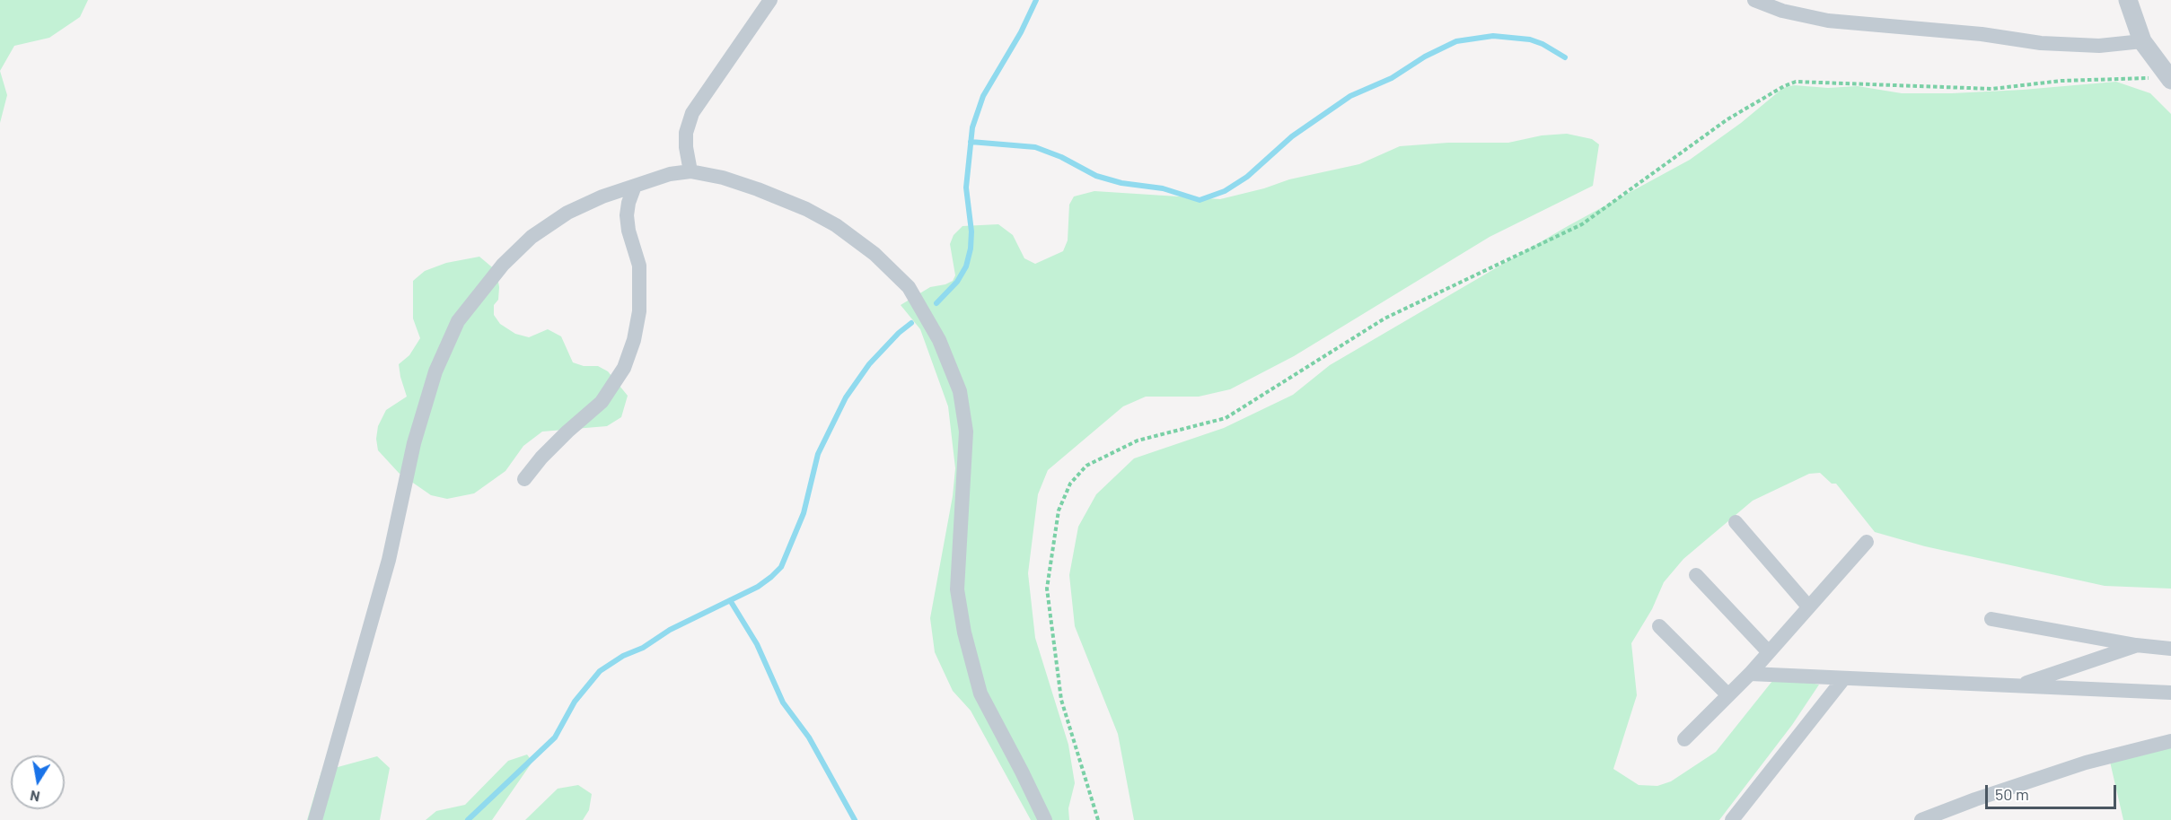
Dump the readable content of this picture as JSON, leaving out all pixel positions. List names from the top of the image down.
{
  "scale_bar": "50 m",
  "north": "bottom"
}
